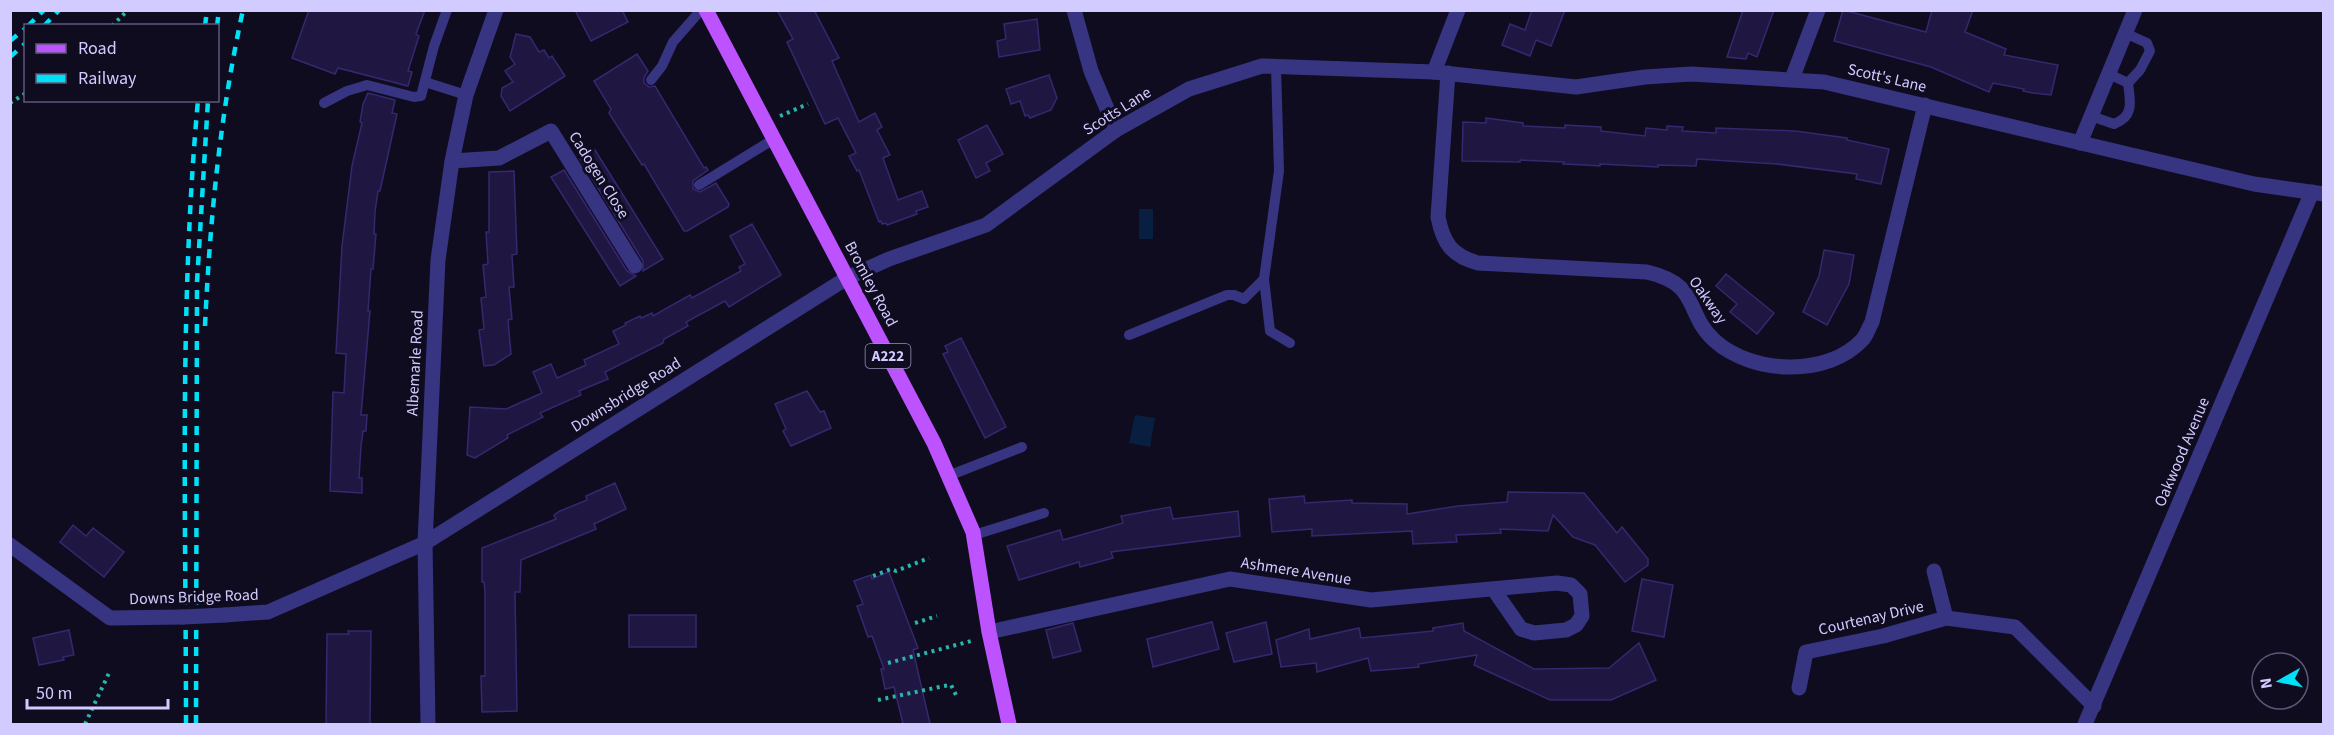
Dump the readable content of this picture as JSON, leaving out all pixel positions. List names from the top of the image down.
{
  "streets": {
    "main road": ["Bromley Road", "A222"],
    "street": [
      "Scott's Lane",
      "Scotts Lane",
      "Cadogen Close",
      "Oakway",
      "Albemarle Road",
      "Downsbridge Road",
      "Oakwood Avenue",
      "Ashmere Avenue",
      "Downs Bridge Road",
      "Courtenay Drive"
    ]
  },
  "crossings": [
    ["Scott's Lane", "Scotts Lane"],
    ["Scott's Lane", "Oakway"],
    ["Scott's Lane", "Oakwood Avenue"],
    ["Scotts Lane", "Bromley Road"],
    ["Scotts Lane", "Oakway"],
    ["Scotts Lane", "Downsbridge Road"],
    ["Cadogen Close", "Albemarle Road"],
    ["Bromley Road", "Downsbridge Road"],
    ["Bromley Road", "Ashmere Avenue"],
    ["Albemarle Road", "Downsbridge Road"],
    ["Albemarle Road", "Downs Bridge Road"],
    ["Downsbridge Road", "Downs Bridge Road"],
    ["Oakwood Avenue", "Courtenay Drive"]
  ],
  "legend": ["Road", "Railway"],
  "scale_bar": "50 m",
  "north": "left"
}
